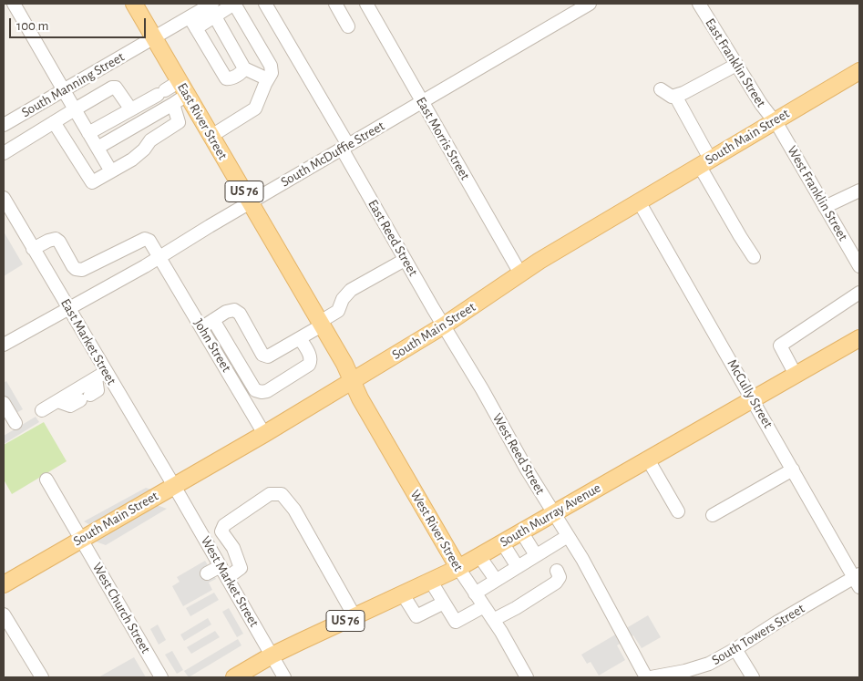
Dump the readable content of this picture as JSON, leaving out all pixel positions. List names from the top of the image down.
{
  "streets": {
    "main road": [
      "East River Street",
      "South Main Street",
      "US 76",
      "South Murray Avenue",
      "West River Street"
    ],
    "street": [
      "East Franklin Street",
      "South Manning Street",
      "East Morris Street",
      "South McDuffie Street",
      "West Franklin Street",
      "East Reed Street",
      "East Market Street",
      "John Street",
      "McCully Street",
      "West Reed Street",
      "West Market Street",
      "West Church Street",
      "South Towers Street"
    ]
  },
  "crossings": [
    ["East Franklin Street", "South Main Street"],
    ["East Franklin Street", "West Franklin Street"],
    ["South Manning Street", "East River Street"],
    ["East River Street", "South Main Street"],
    ["East River Street", "South McDuffie Street"],
    ["East River Street", "West River Street"],
    ["South Main Street", "East Morris Street"],
    ["South Main Street", "West Franklin Street"],
    ["South Main Street", "East Reed Street"],
    ["South Main Street", "East Market Street"],
    ["South Main Street", "John Street"],
    ["South Main Street", "McCully Street"],
    ["South Main Street", "West Reed Street"],
    ["South Main Street", "West River Street"],
    ["South Main Street", "West Market Street"],
    ["South Main Street", "West Church Street"],
    ["East Morris Street", "South McDuffie Street"],
    ["South McDuffie Street", "East Reed Street"],
    ["South McDuffie Street", "East Market Street"],
    ["South McDuffie Street", "John Street"],
    ["East Reed Street", "West Reed Street"],
    ["East Market Street", "John Street"],
    ["East Market Street", "West Market Street"],
    ["McCully Street", "South Murray Avenue"],
    ["McCully Street", "South Towers Street"],
    ["West Reed Street", "South Murray Avenue"],
    ["South Murray Avenue", "West River Street"],
    ["South Murray Avenue", "West Market Street"]
  ],
  "scale_bar": "100 m"
}
